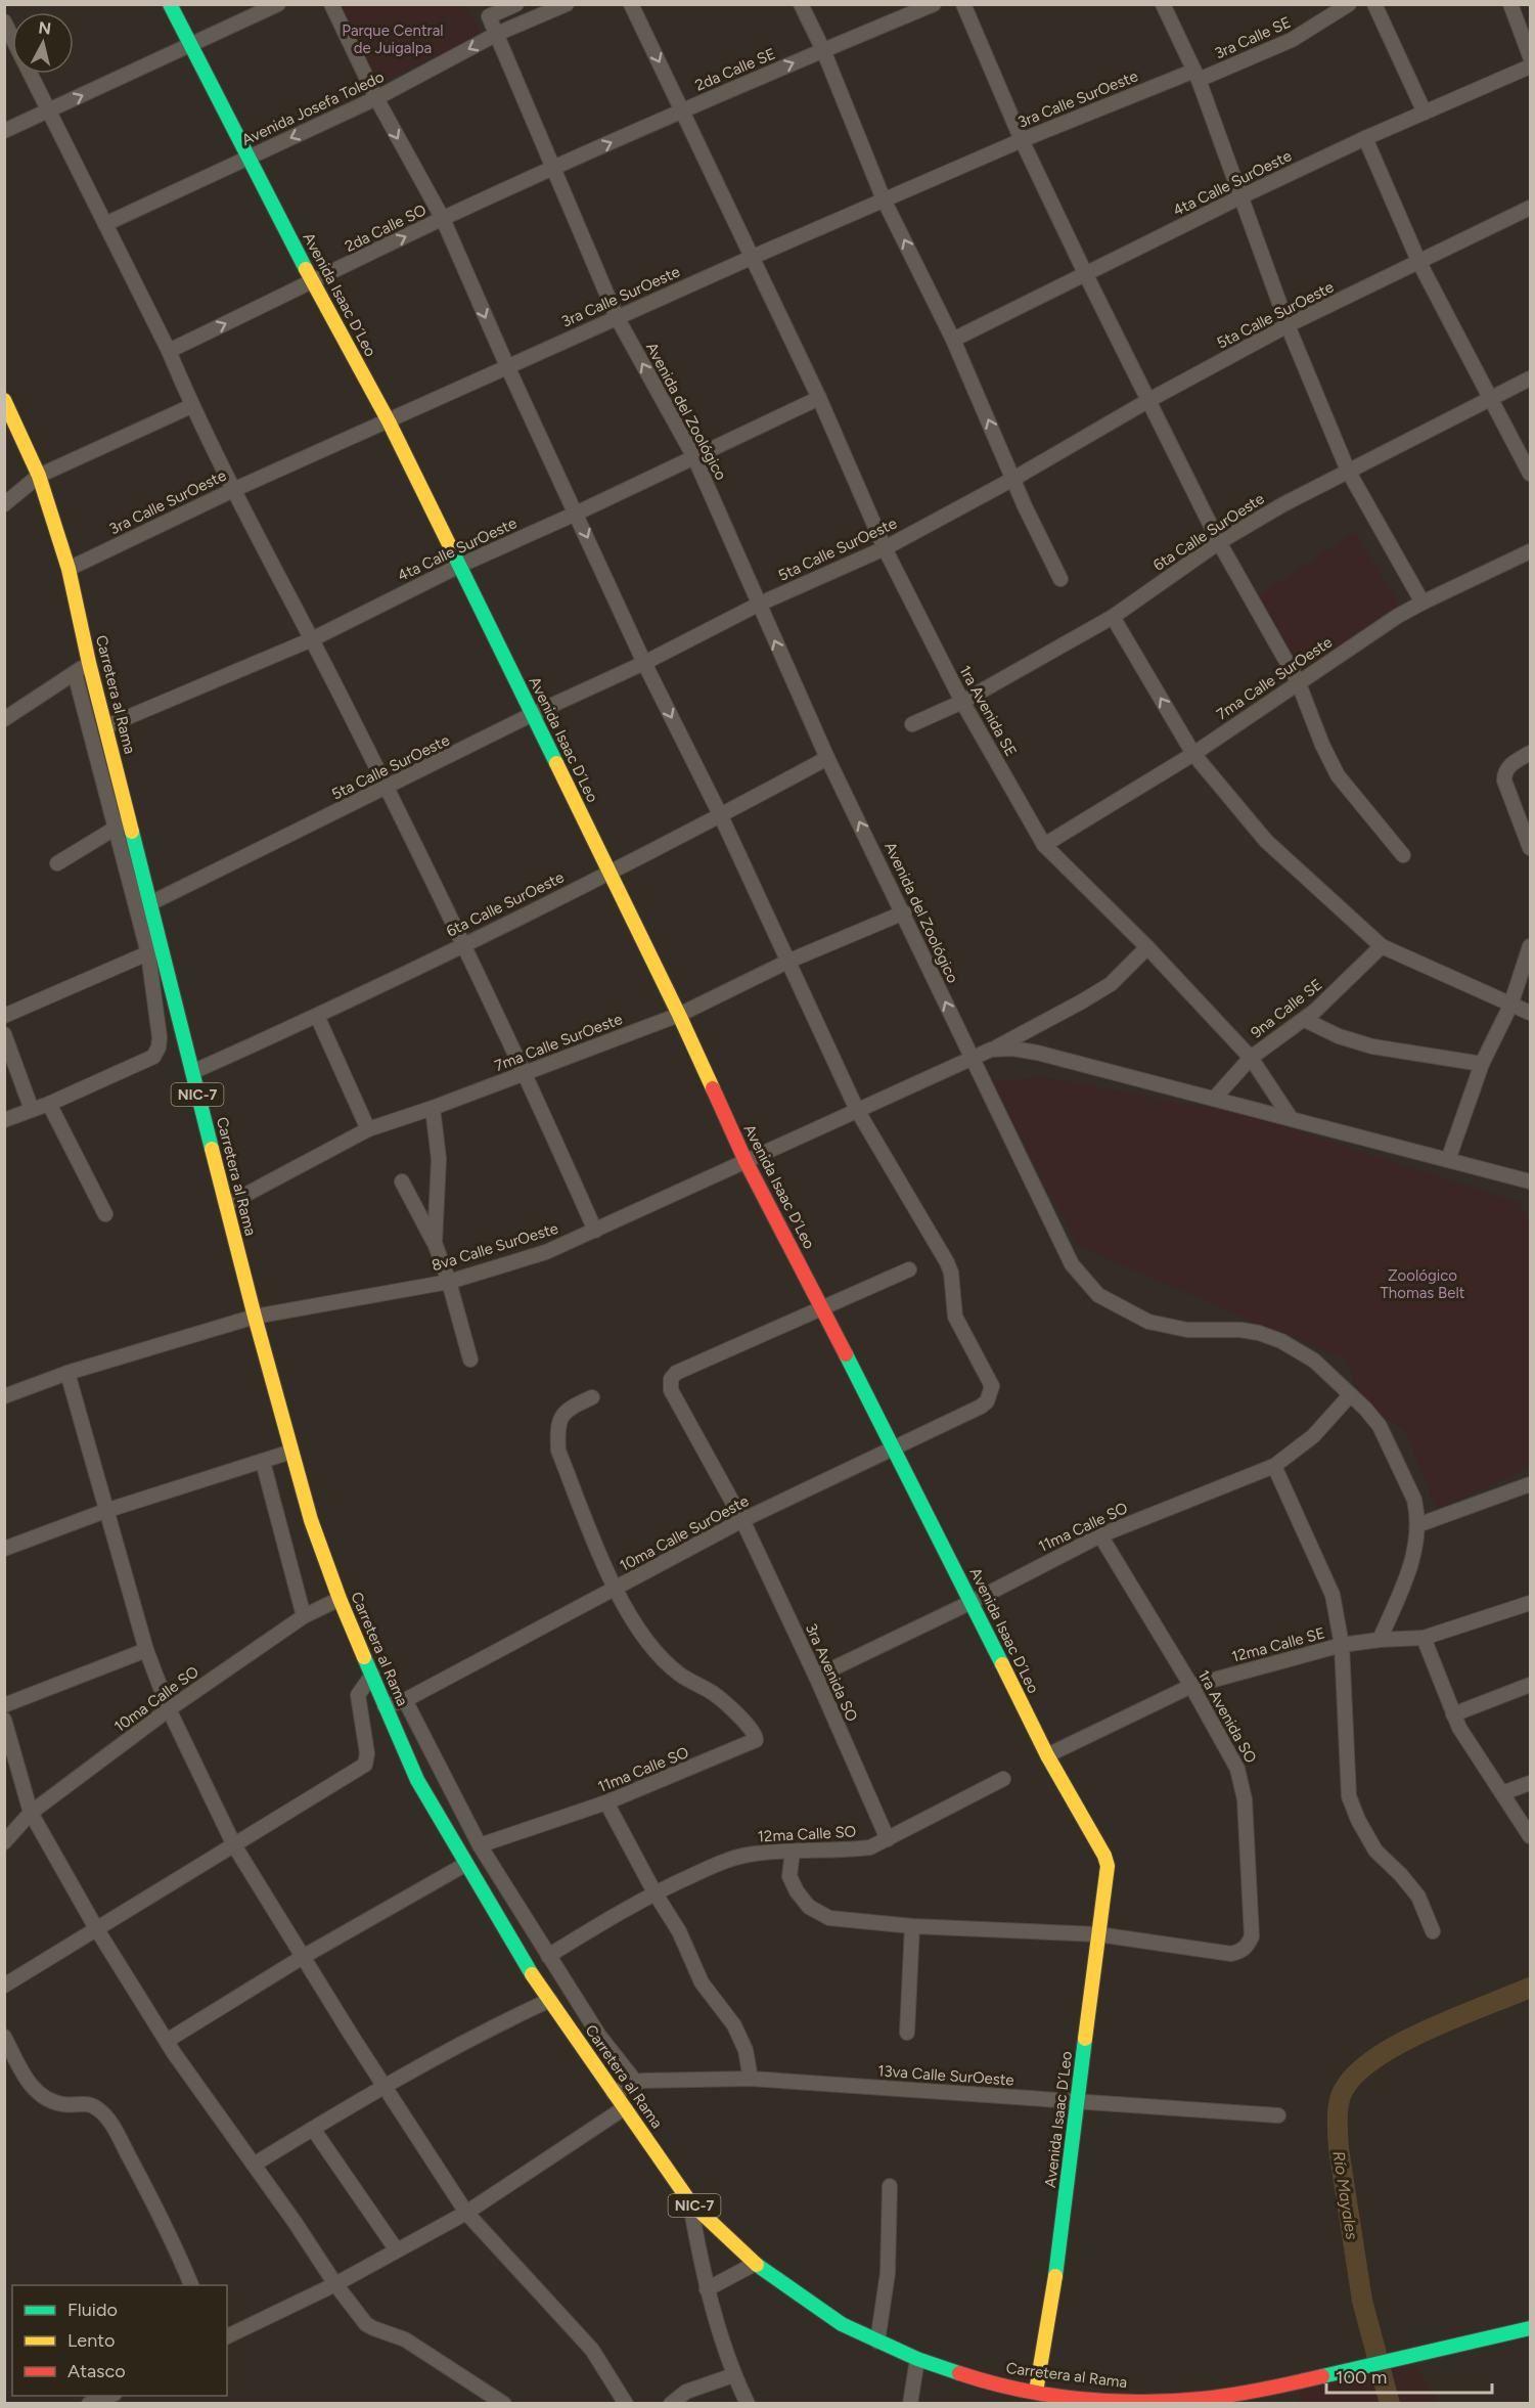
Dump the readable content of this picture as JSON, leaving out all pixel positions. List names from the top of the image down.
{
  "streets": {
    "main road": ["Avenida Isaac D´Leo", "Carretera al Rama", "NIC-7"],
    "street": [
      "3ra Calle SE",
      "2da Calle SE",
      "3ra Calle SurOeste",
      "Avenida Josefa Toledo",
      "4ta Calle SurOeste",
      "2da Calle SO",
      "5ta Calle SurOeste",
      "Avenida del Zoológico",
      "6ta Calle SurOeste",
      "7ma Calle SurOeste",
      "1ra Avenida SE",
      "9na Calle SE",
      "8va Calle SurOeste",
      "11ma Calle SO",
      "10ma Calle SurOeste",
      "12ma Calle SE",
      "3ra Avenida SO",
      "10ma Calle SO",
      "1ra Avenida SO",
      "12ma Calle SO",
      "13va Calle SurOeste"
    ]
  },
  "crossings": [
    ["3ra Calle SE", "3ra Calle SurOeste"],
    ["2da Calle SE", "2da Calle SO"],
    ["2da Calle SE", "Avenida del Zoológico"],
    ["2da Calle SE", "1ra Avenida SE"],
    ["3ra Calle SurOeste", "Avenida Isaac D´Leo"],
    ["3ra Calle SurOeste", "Avenida del Zoológico"],
    ["3ra Calle SurOeste", "Carretera al Rama"],
    ["3ra Calle SurOeste", "1ra Avenida SE"],
    ["Avenida Josefa Toledo", "Avenida Isaac D´Leo"],
    ["Avenida Josefa Toledo", "Avenida del Zoológico"],
    ["4ta Calle SurOeste", "Avenida Isaac D´Leo"],
    ["4ta Calle SurOeste", "Avenida del Zoológico"],
    ["4ta Calle SurOeste", "Carretera al Rama"],
    ["4ta Calle SurOeste", "1ra Avenida SE"],
    ["2da Calle SO", "Avenida Isaac D´Leo"],
    ["2da Calle SO", "Avenida del Zoológico"],
    ["Avenida Isaac D´Leo", "5ta Calle SurOeste"],
    ["Avenida Isaac D´Leo", "6ta Calle SurOeste"],
    ["Avenida Isaac D´Leo", "7ma Calle SurOeste"],
    ["Avenida Isaac D´Leo", "Carretera al Rama"],
    ["Avenida Isaac D´Leo", "8va Calle SurOeste"],
    ["Avenida Isaac D´Leo", "11ma Calle SO"],
    ["Avenida Isaac D´Leo", "10ma Calle SurOeste"],
    ["Avenida Isaac D´Leo", "12ma Calle SE"],
    ["Avenida Isaac D´Leo", "3ra Avenida SO"],
    ["Avenida Isaac D´Leo", "1ra Avenida SO"],
    ["Avenida Isaac D´Leo", "13va Calle SurOeste"],
    ["5ta Calle SurOeste", "Avenida del Zoológico"],
    ["5ta Calle SurOeste", "Carretera al Rama"],
    ["5ta Calle SurOeste", "1ra Avenida SE"],
    ["Avenida del Zoológico", "6ta Calle SurOeste"],
    ["Avenida del Zoológico", "7ma Calle SurOeste"],
    ["Avenida del Zoológico", "8va Calle SurOeste"],
    ["Avenida del Zoológico", "11ma Calle SO"],
    ["Avenida del Zoológico", "12ma Calle SE"],
    ["6ta Calle SurOeste", "Carretera al Rama"],
    ["6ta Calle SurOeste", "1ra Avenida SE"],
    ["7ma Calle SurOeste", "Carretera al Rama"],
    ["7ma Calle SurOeste", "1ra Avenida SE"],
    ["Carretera al Rama", "8va Calle SurOeste"],
    ["Carretera al Rama", "10ma Calle SurOeste"],
    ["Carretera al Rama", "10ma Calle SO"],
    ["Carretera al Rama", "13va Calle SurOeste"],
    ["1ra Avenida SE", "9na Calle SE"],
    ["1ra Avenida SE", "8va Calle SurOeste"],
    ["8va Calle SurOeste", "10ma Calle SurOeste"],
    ["11ma Calle SO", "10ma Calle SurOeste"],
    ["11ma Calle SO", "3ra Avenida SO"],
    ["11ma Calle SO", "1ra Avenida SO"],
    ["10ma Calle SurOeste", "3ra Avenida SO"],
    ["12ma Calle SE", "1ra Avenida SO"],
    ["3ra Avenida SO", "12ma Calle SO"]
  ],
  "one_way": ["2da Calle SE", "Avenida Josefa Toledo", "2da Calle SO"],
  "water": ["Río Mayales"],
  "parks": ["Parque Central de Juigalpa", "Zoológico Thomas Belt"],
  "legend": ["Fluido", "Lento", "Atasco"],
  "scale_bar": "100 m",
  "north": "top"
}
